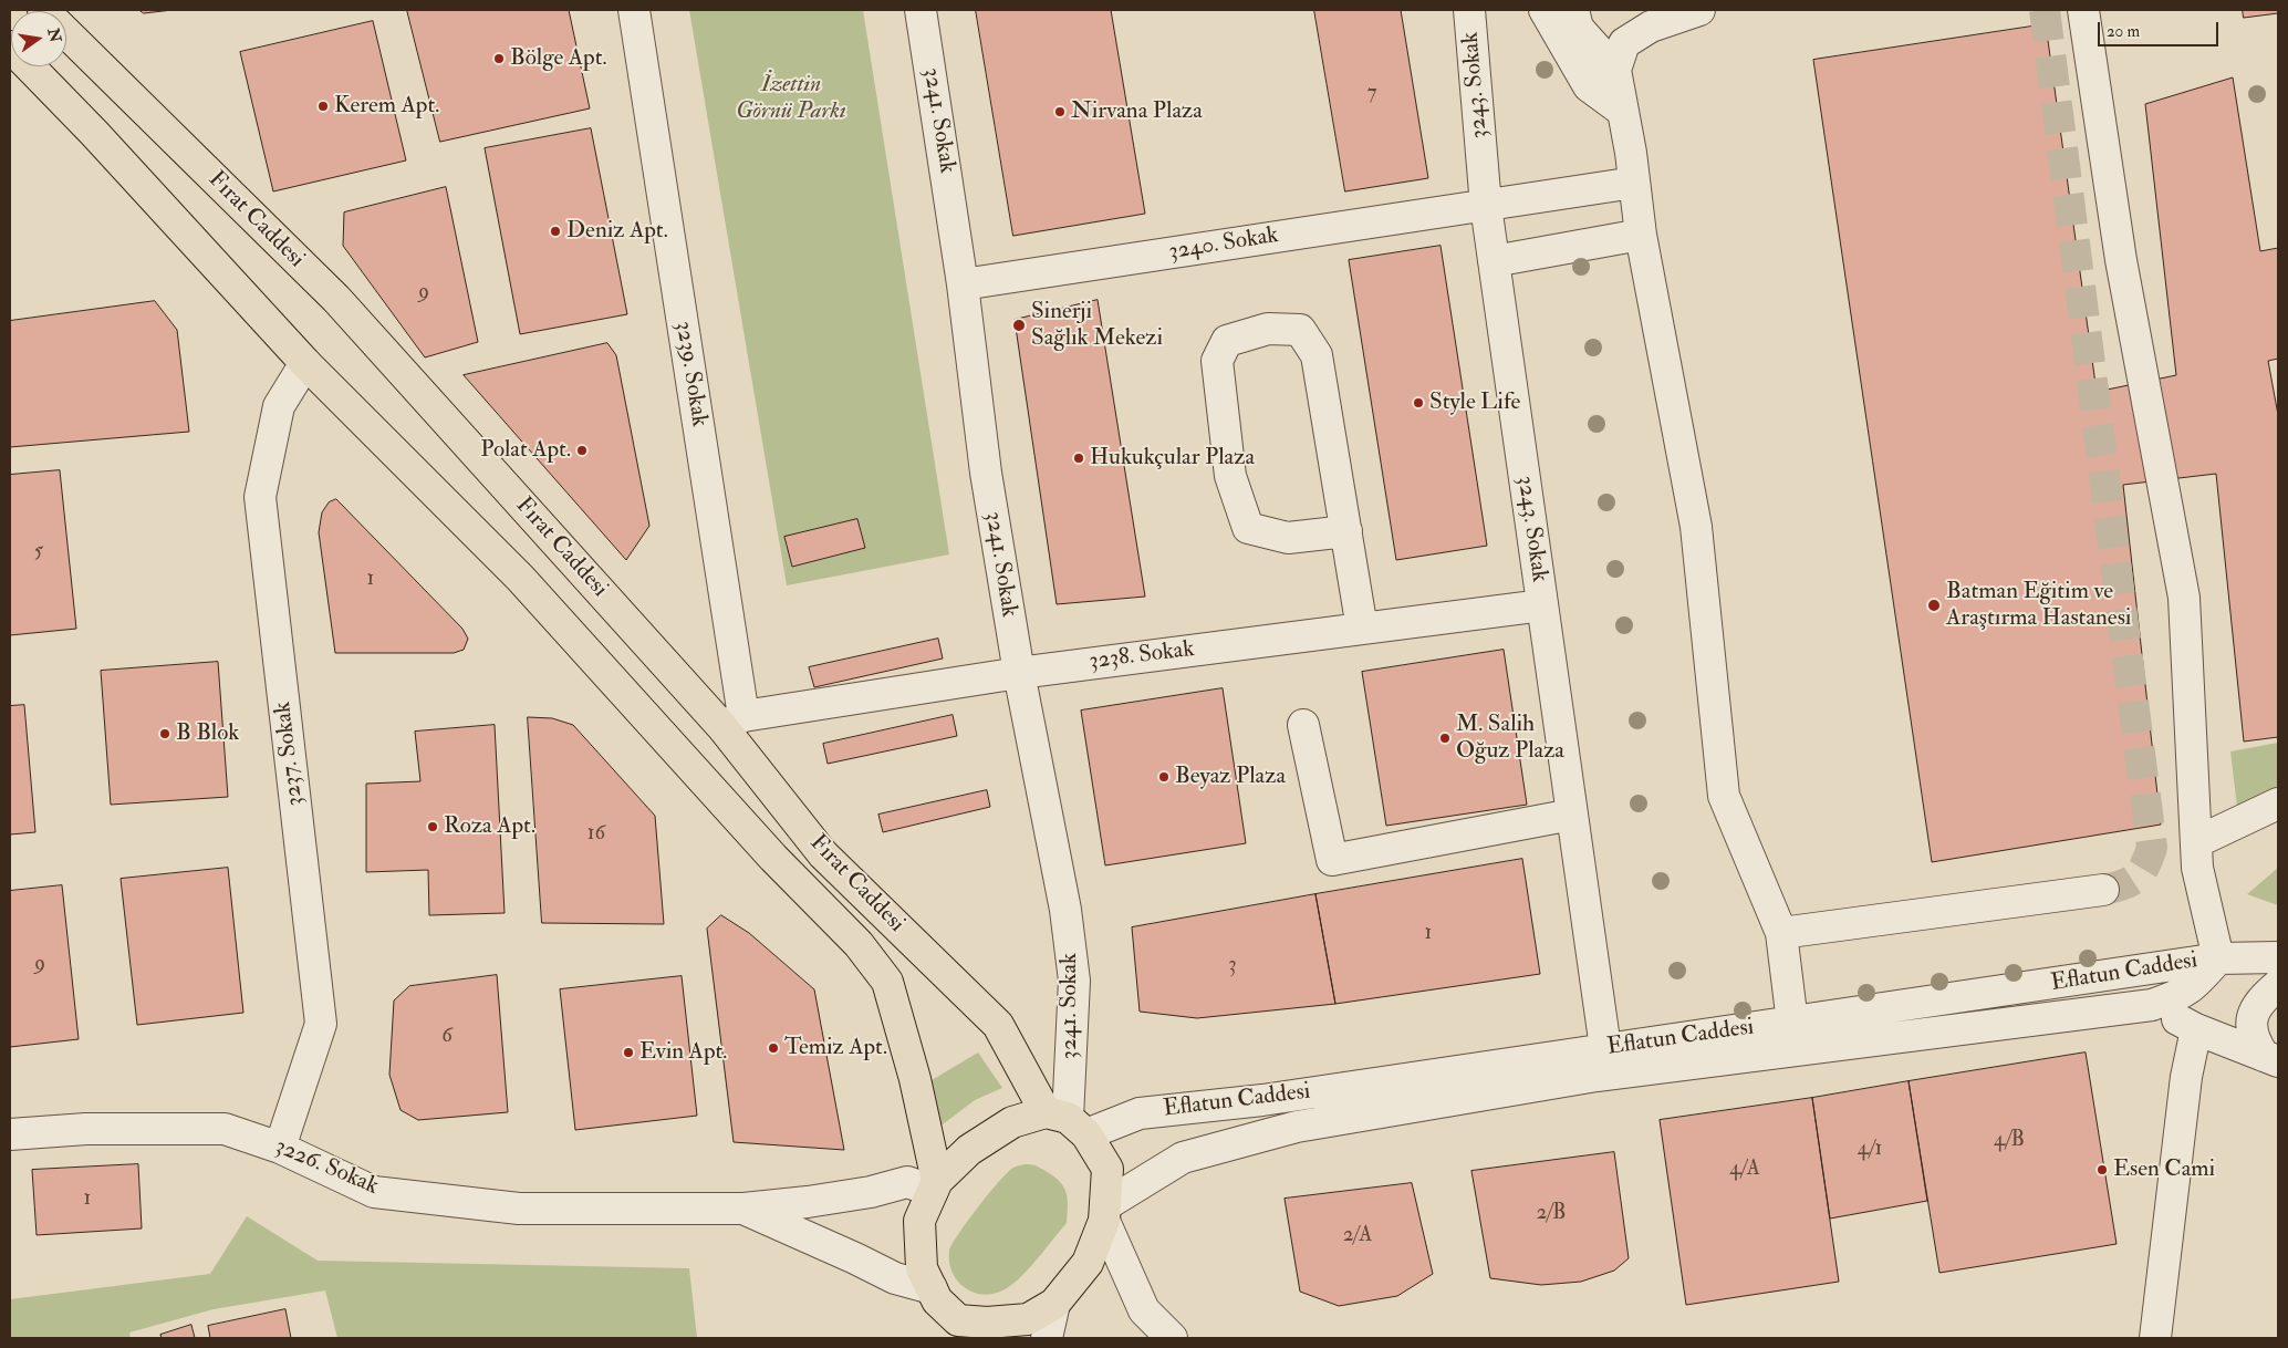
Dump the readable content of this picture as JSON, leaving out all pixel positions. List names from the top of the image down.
{
  "streets": {
    "main road": ["Fırat Caddesi"],
    "street": [
      "3243. Sokak",
      "3241. Sokak",
      "3240. Sokak",
      "3239. Sokak",
      "3238. Sokak",
      "3237. Sokak",
      "Eflatun Caddesi",
      "3226. Sokak"
    ]
  },
  "crossings": [
    ["3243. Sokak", "3240. Sokak"],
    ["3243. Sokak", "3238. Sokak"],
    ["3243. Sokak", "Eflatun Caddesi"],
    ["3241. Sokak", "Fırat Caddesi"],
    ["3241. Sokak", "3240. Sokak"],
    ["3241. Sokak", "3238. Sokak"],
    ["3241. Sokak", "Eflatun Caddesi"],
    ["Fırat Caddesi", "3239. Sokak"],
    ["Fırat Caddesi", "3238. Sokak"],
    ["Fırat Caddesi", "Eflatun Caddesi"],
    ["3239. Sokak", "3238. Sokak"],
    ["3237. Sokak", "3226. Sokak"]
  ],
  "parks": ["İzettin Görnü Parkı"],
  "places": [
    "Bölge Apt.",
    "Kerem Apt.",
    "Nirvana Plaza",
    "Deniz Apt.",
    "Sinerji Sağlık Mekezi",
    "Style Life",
    "Polat Apt.",
    "Hukukçular Plaza",
    "Batman Eğitim ve Araştırma Hastanesi",
    "B Blok",
    "M. Salih Oğuz Plaza",
    "Beyaz Plaza",
    "Roza Apt.",
    "Temiz Apt.",
    "Evin Apt.",
    "Esen Cami"
  ],
  "house_numbers": [
    "7",
    "9",
    "5",
    "1",
    "16",
    "1",
    "9",
    "3",
    "6",
    "4/B",
    "4/1",
    "4/A",
    "1",
    "2/B",
    "2/A"
  ],
  "scale_bar": "20 m",
  "north": "right"
}
